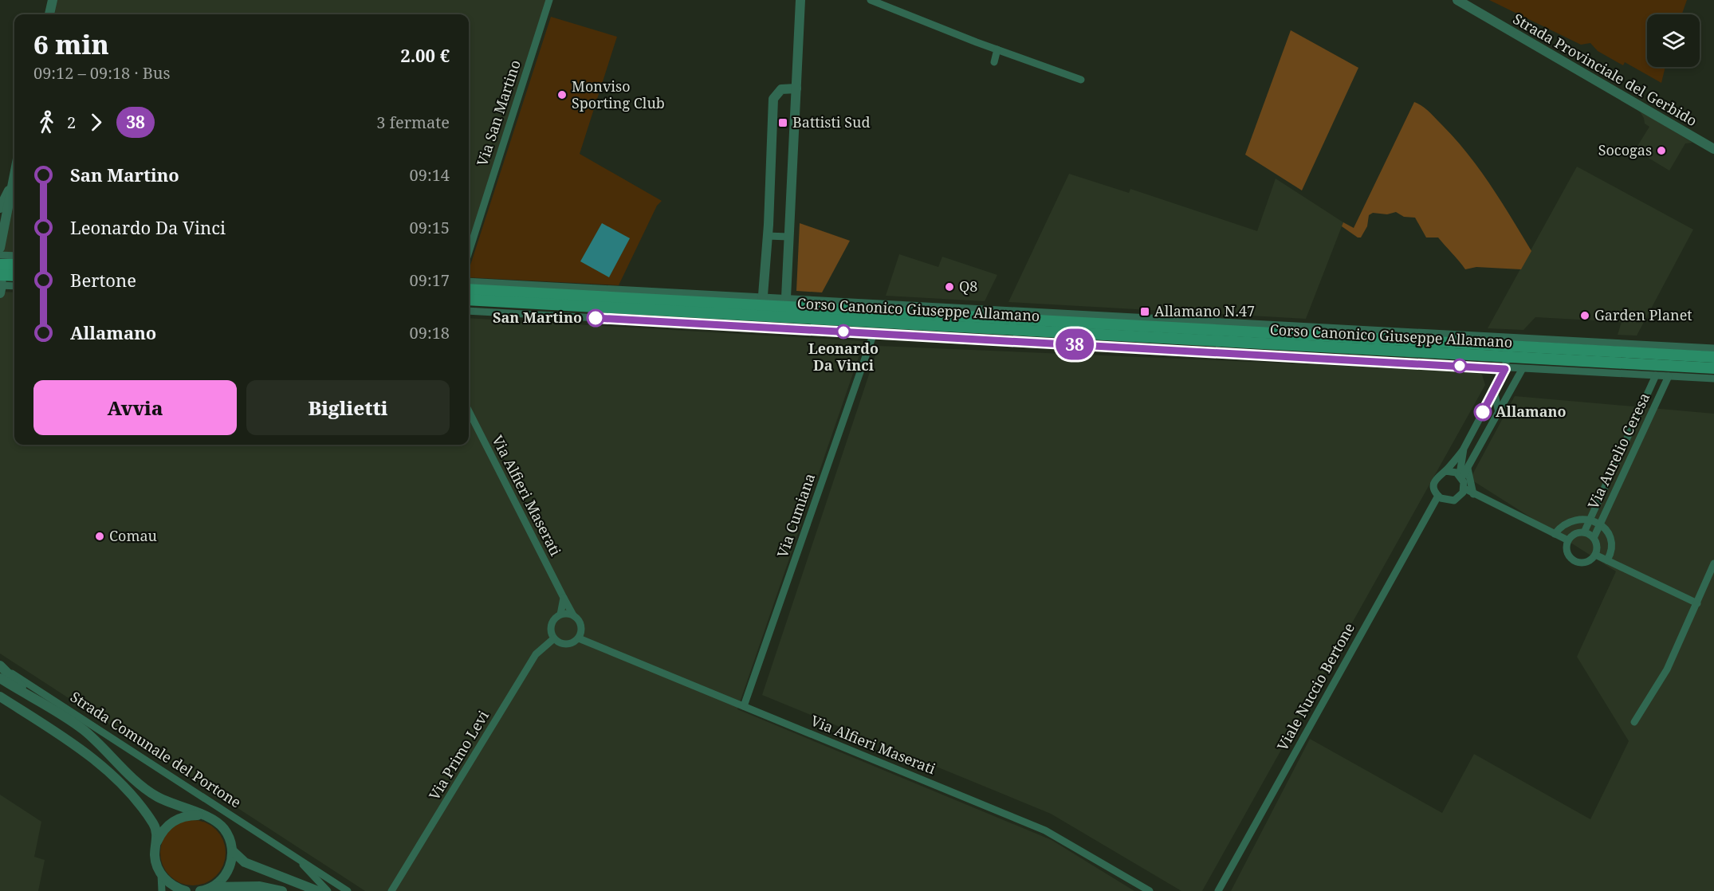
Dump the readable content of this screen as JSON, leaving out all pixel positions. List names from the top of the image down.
{
  "streets": {
    "main road": ["Corso Canonico Giuseppe Allamano"],
    "street": [
      "Strada Provinciale del Gerbido",
      "Via San Martino",
      "Via Aurelio Ceresa",
      "Via Alfieri Maserati",
      "Via Cumiana",
      "Viale Nuccio Bertone",
      "Strada Comunale del Portone",
      "Via Primo Levi"
    ]
  },
  "crossings": [
    ["Corso Canonico Giuseppe Allamano", "Via Aurelio Ceresa"],
    ["Corso Canonico Giuseppe Allamano", "Via Cumiana"],
    ["Corso Canonico Giuseppe Allamano", "Viale Nuccio Bertone"],
    ["Via Alfieri Maserati", "Via Cumiana"],
    ["Via Alfieri Maserati", "Via Primo Levi"]
  ],
  "places": {
    "other": [
      "Monviso Sporting Club",
      "Socogas",
      "Q8",
      "Garden Planet",
      "San Martino",
      "Leonardo Da Vinci",
      "Allamano",
      "Comau"
    ],
    "transit": ["Battisti Sud", "Allamano N.47"]
  },
  "lines": ["bus line 38"],
  "page": {
    "on_map": "38",
    "heading": ["6 min", "09:12 – 09:18 · Bus", "2.00 €"],
    "legs": ["2", "38", "3 fermate"],
    "list": [
      {
        "name": "San Martino",
        "value": "09:14"
      },
      {
        "name": "Leonardo Da Vinci",
        "value": "09:15"
      },
      {
        "name": "Bertone",
        "value": "09:17"
      },
      {
        "name": "Allamano",
        "value": "09:18"
      }
    ],
    "buttons": ["Avvia", "Biglietti"]
  }
}
